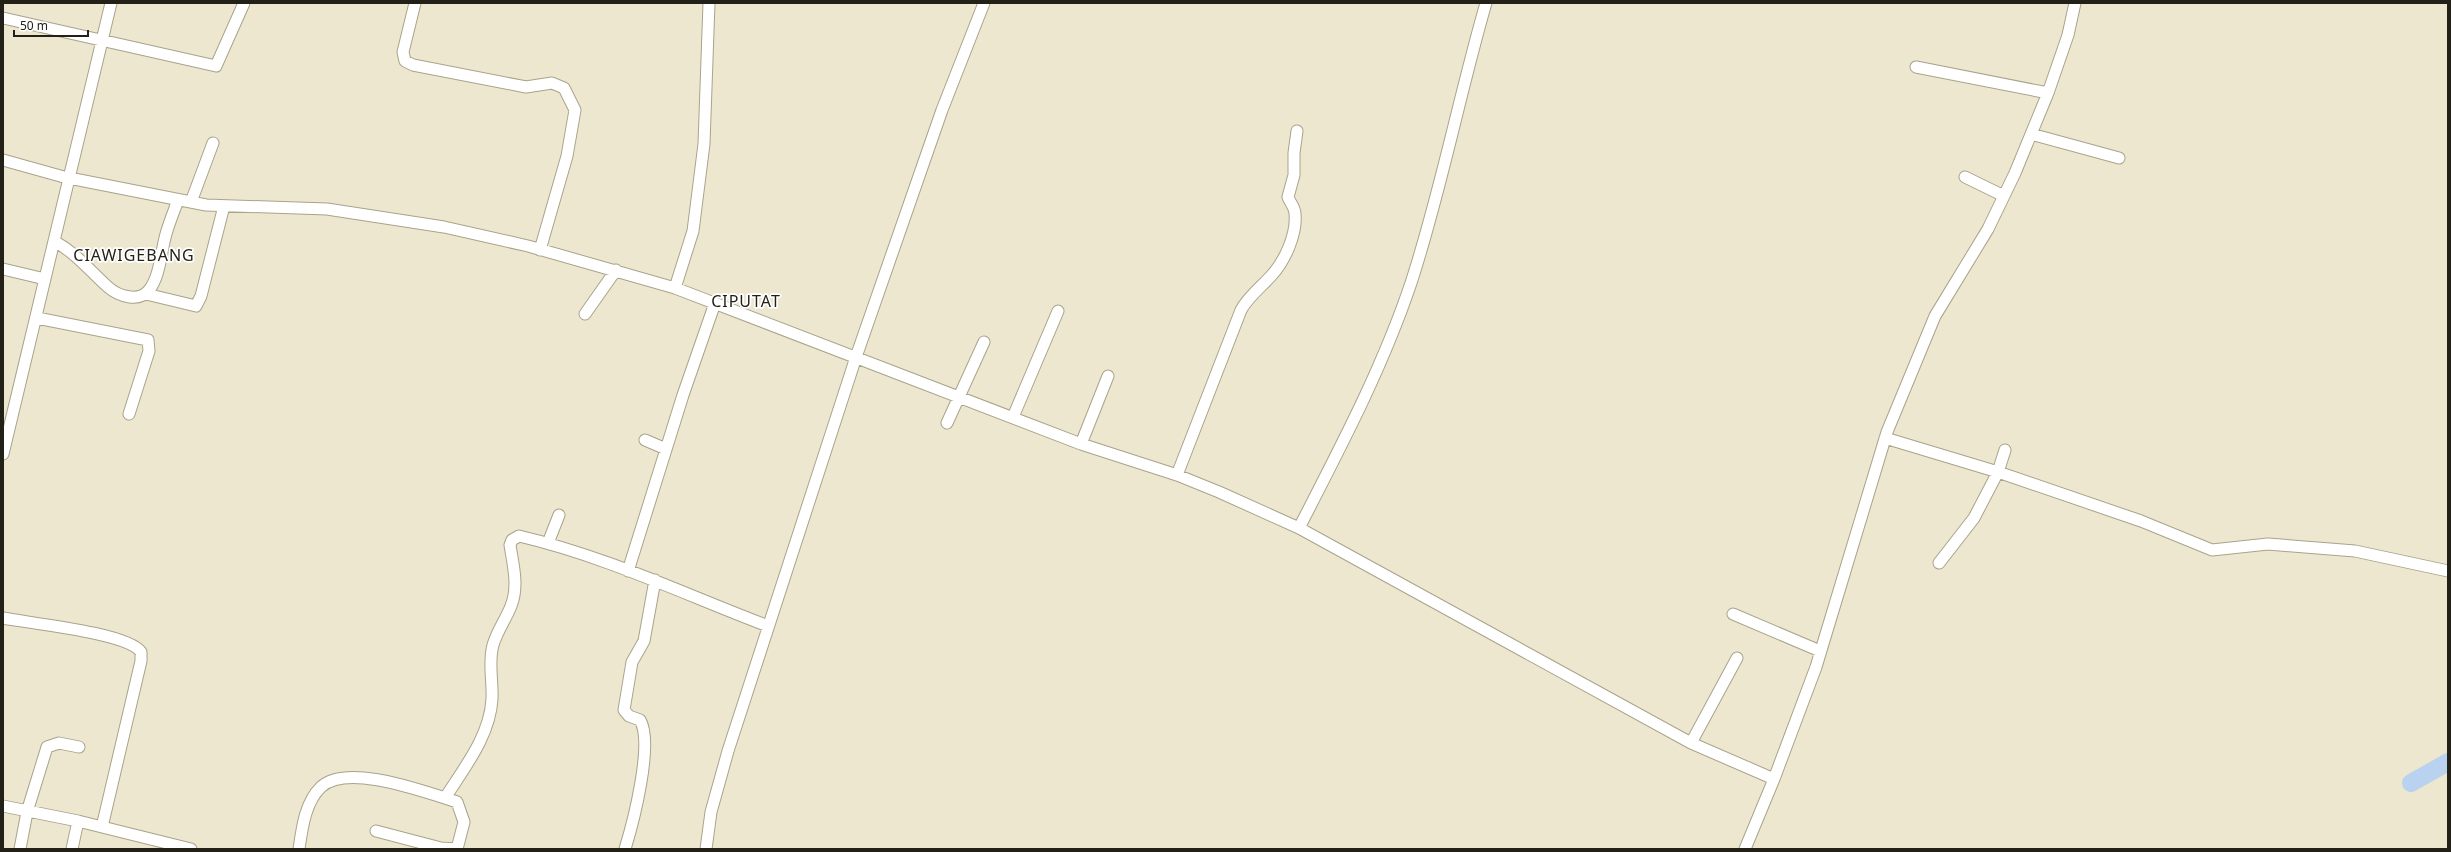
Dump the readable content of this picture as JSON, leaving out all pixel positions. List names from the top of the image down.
{
  "districts": ["CIAWIGEBANG", "CIPUTAT"],
  "scale_bar": "50 m"
}
